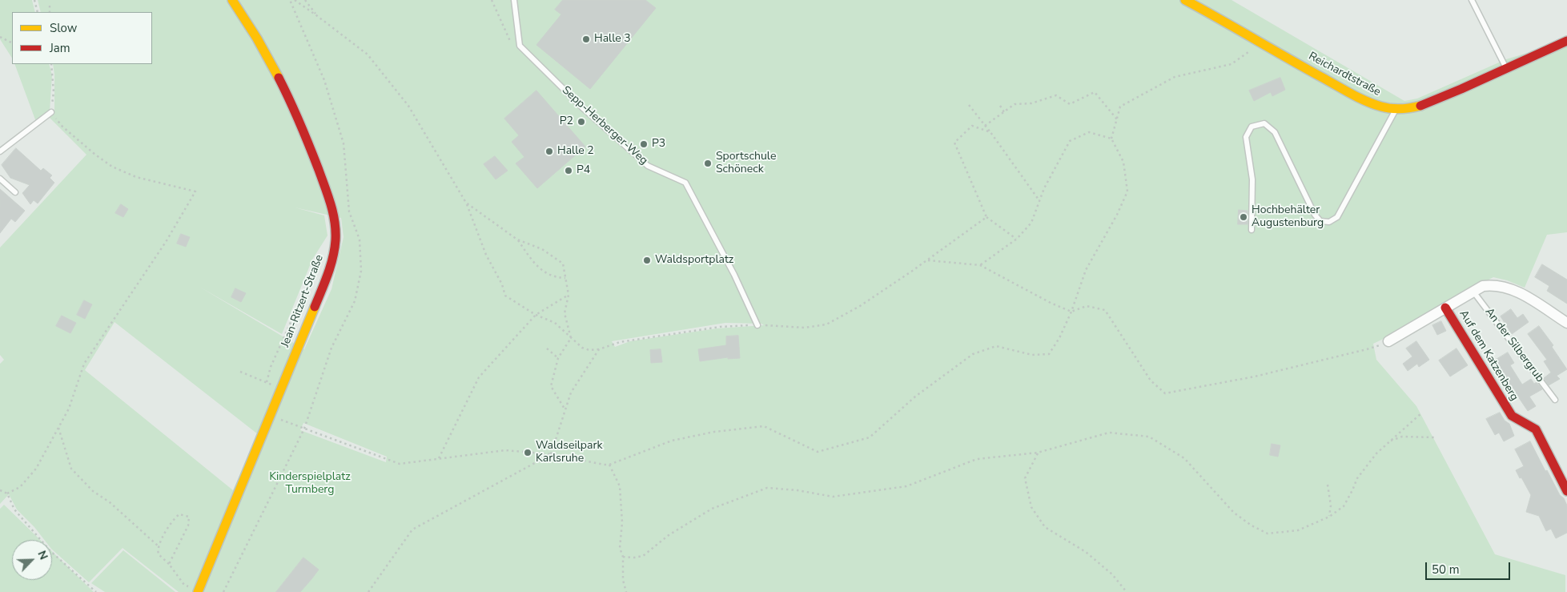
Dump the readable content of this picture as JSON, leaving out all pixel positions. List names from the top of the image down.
{
  "streets": {
    "street": ["Reichardtstraße", "Jean-Ritzert-Straße", "Auf dem Katzenberg"],
    "lane": ["Sepp-Herberger-Weg", "An der Silbergrub"]
  },
  "parks": ["Kinderspielplatz Turmberg"],
  "places": [
    "Halle 3",
    "P2",
    "P3",
    "Halle 2",
    "Sportschule Schöneck",
    "P4",
    "Hochbehälter Augustenburg",
    "Waldsportplatz",
    "Waldseilpark Karlsruhe"
  ],
  "legend": ["Slow", "Jam"],
  "scale_bar": "50 m",
  "north": "top right"
}
